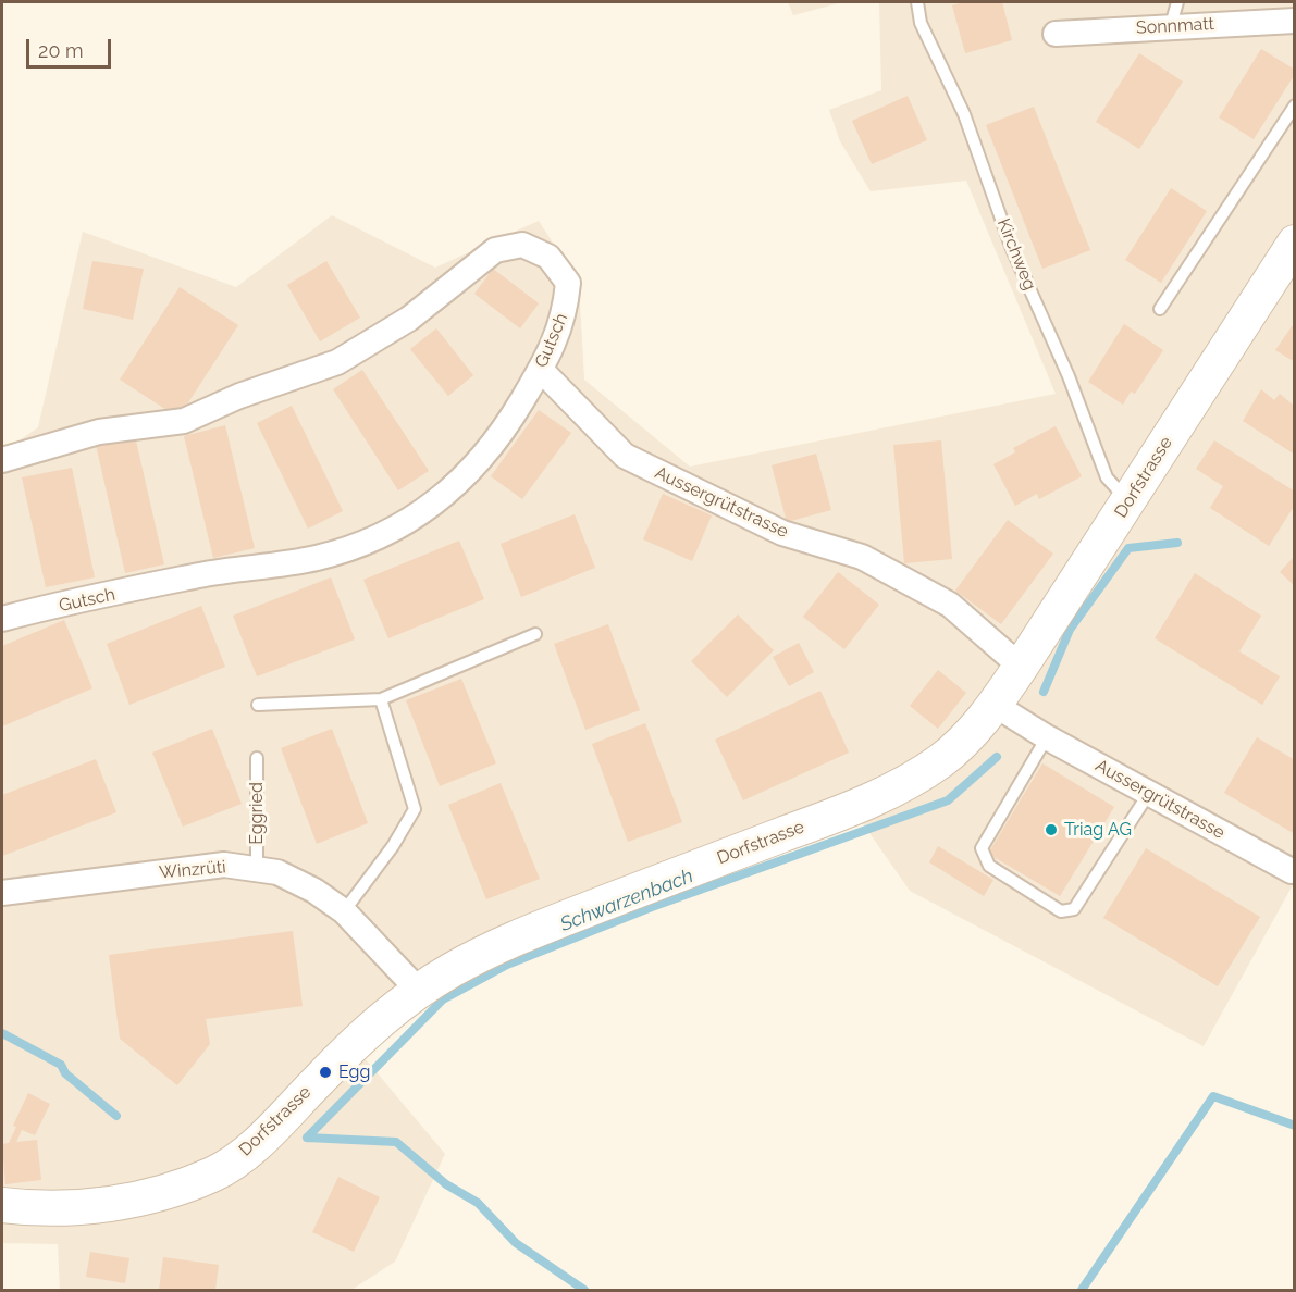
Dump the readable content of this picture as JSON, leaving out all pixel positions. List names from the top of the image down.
{
  "streets": {
    "street": [
      "Sonnmatt",
      "Gutsch",
      "Dorfstrasse",
      "Aussergrütstrasse",
      "Winzrüti"
    ],
    "lane": ["Kirchweg", "Eggried"]
  },
  "crossings": [
    ["Kirchweg", "Dorfstrasse"],
    ["Gutsch", "Aussergrütstrasse"],
    ["Dorfstrasse", "Aussergrütstrasse"],
    ["Dorfstrasse", "Winzrüti"],
    ["Eggried", "Winzrüti"]
  ],
  "water": ["Schwarzenbach"],
  "places": ["Triag AG", "Egg"],
  "scale_bar": "20 m"
}
